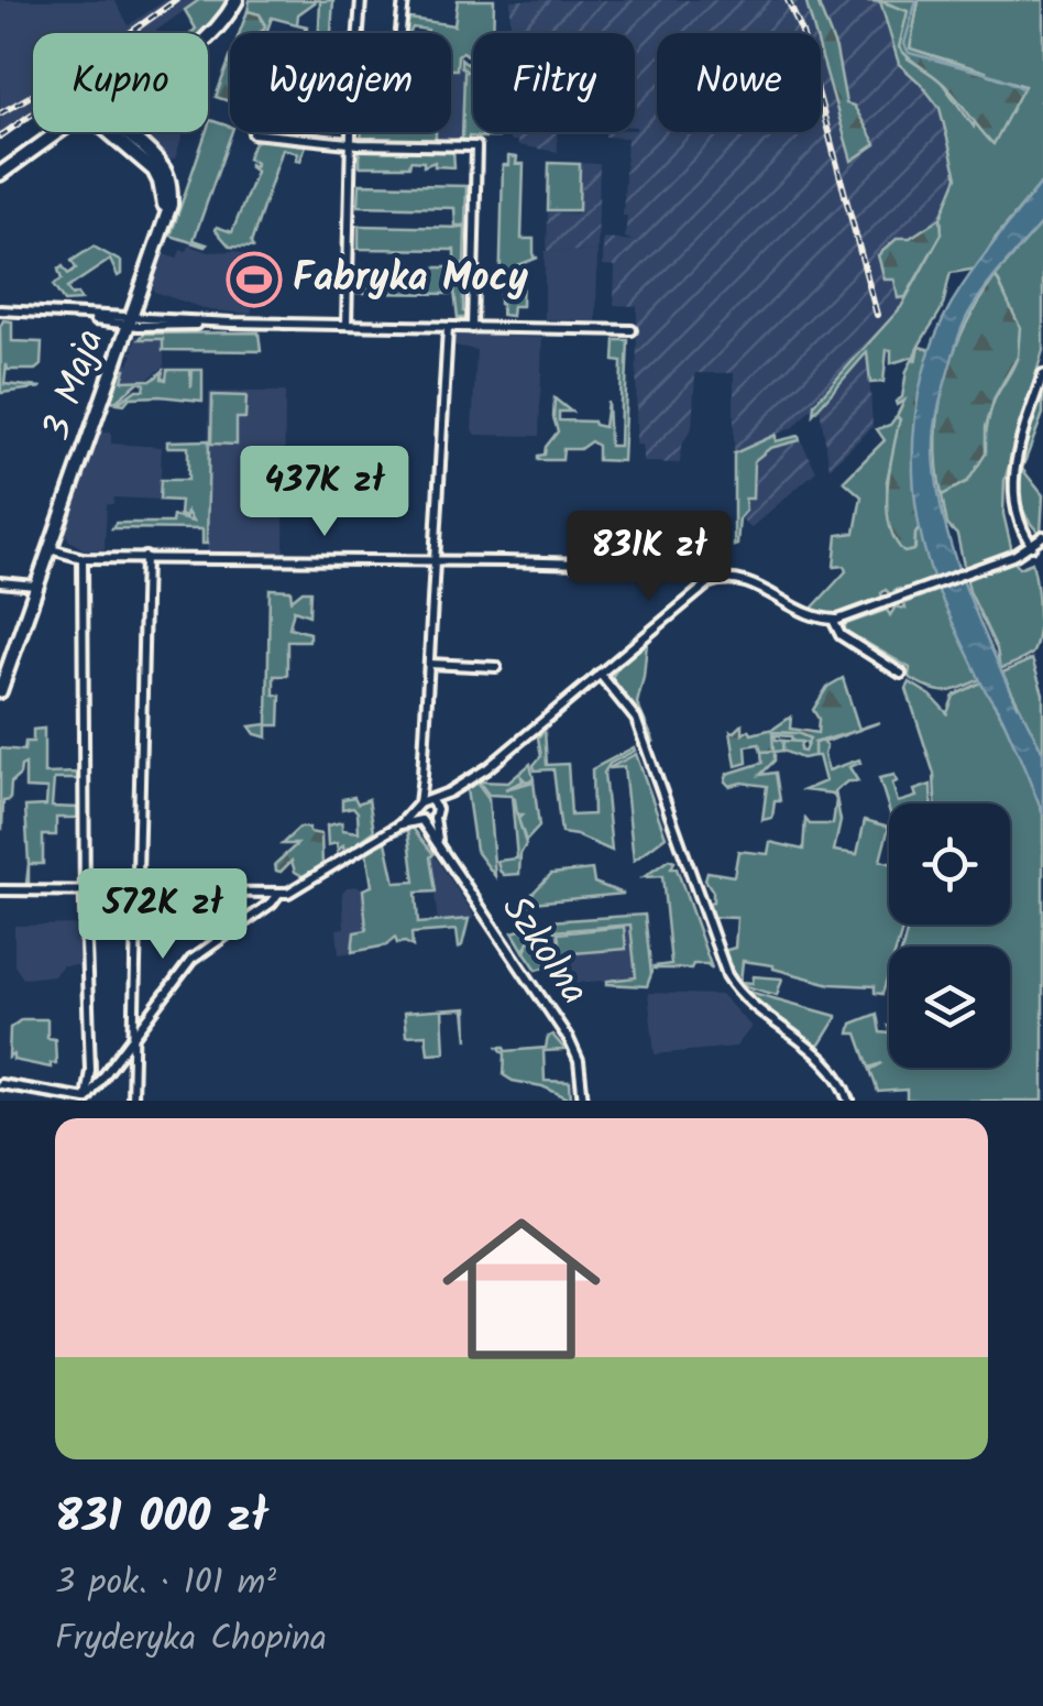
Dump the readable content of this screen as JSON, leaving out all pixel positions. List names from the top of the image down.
{
  "streets": {
    "street": ["3 Maja", "Szkolna"]
  },
  "places": {
    "sports": ["Fabryka Mocy"]
  },
  "page": {
    "chip": [
      "Kupno",
      "Wynajem",
      "Filtry",
      "Nowe"
    ],
    "price": ["437K zł", "831K zł", "572K zł"],
    "list": [
      {
        "name": "831 000 zł",
        "note": "3 pok. · 101 m² · Fryderyka Chopina"
      }
    ]
  }
}
